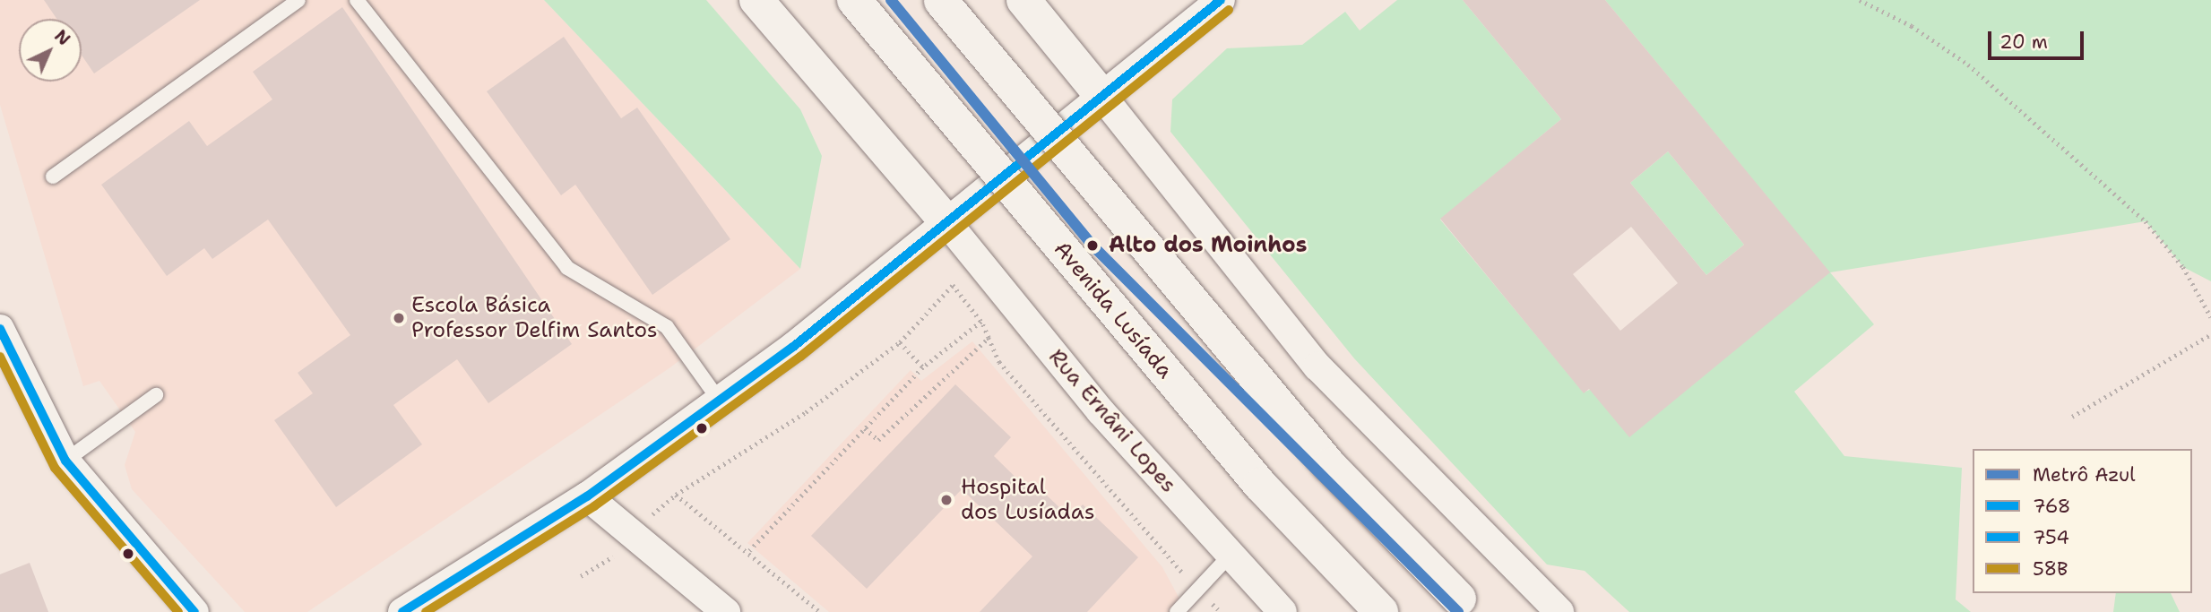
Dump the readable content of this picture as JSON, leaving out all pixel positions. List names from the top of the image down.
{
  "streets": {
    "main road": ["Avenida Lusíada"],
    "street": ["Rua Ernâni Lopes"]
  },
  "places": ["Alto dos Moinhos", "Escola Básica Professor Delfim Santos", "Hospital dos Lusíadas"],
  "lines": [
    "metro line Azul",
    "transit line 768",
    "transit line 58B",
    "transit line 754"
  ],
  "legend": [
    "Metrô Azul",
    "768",
    "754",
    "58B"
  ],
  "scale_bar": "20 m",
  "north": "top right"
}
